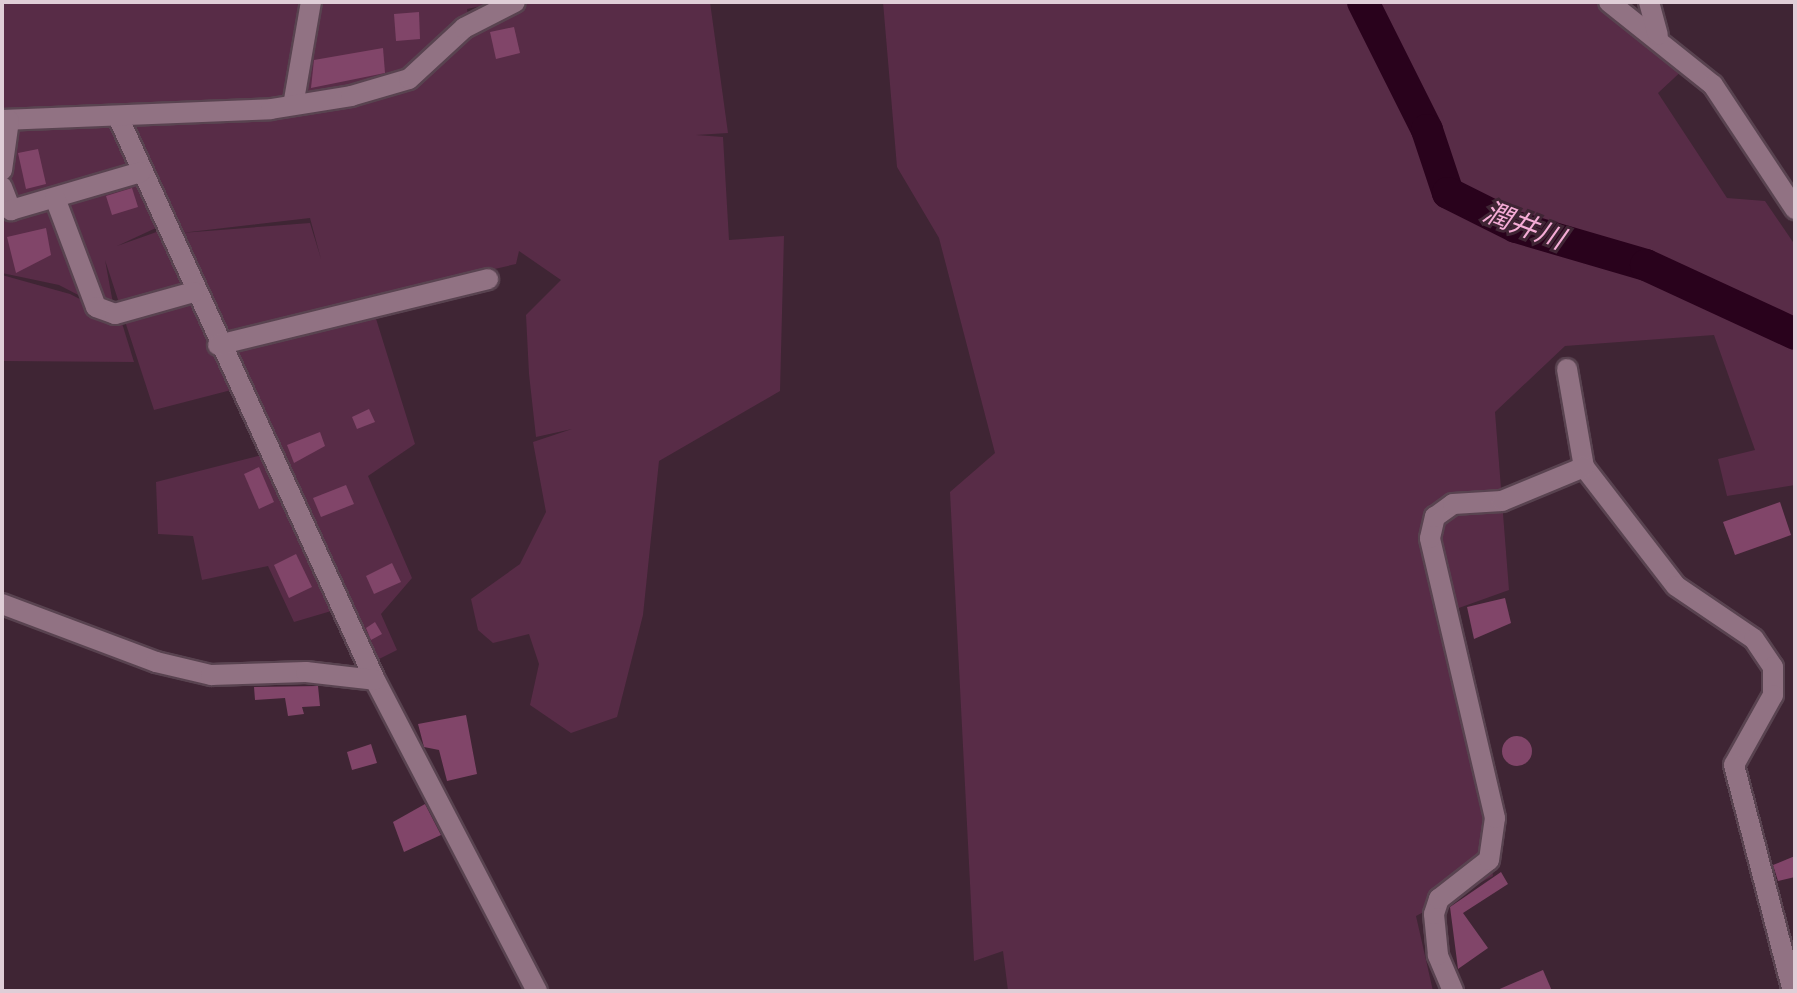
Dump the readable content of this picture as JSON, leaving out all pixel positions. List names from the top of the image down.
{
  "water": ["潤井川"]
}
